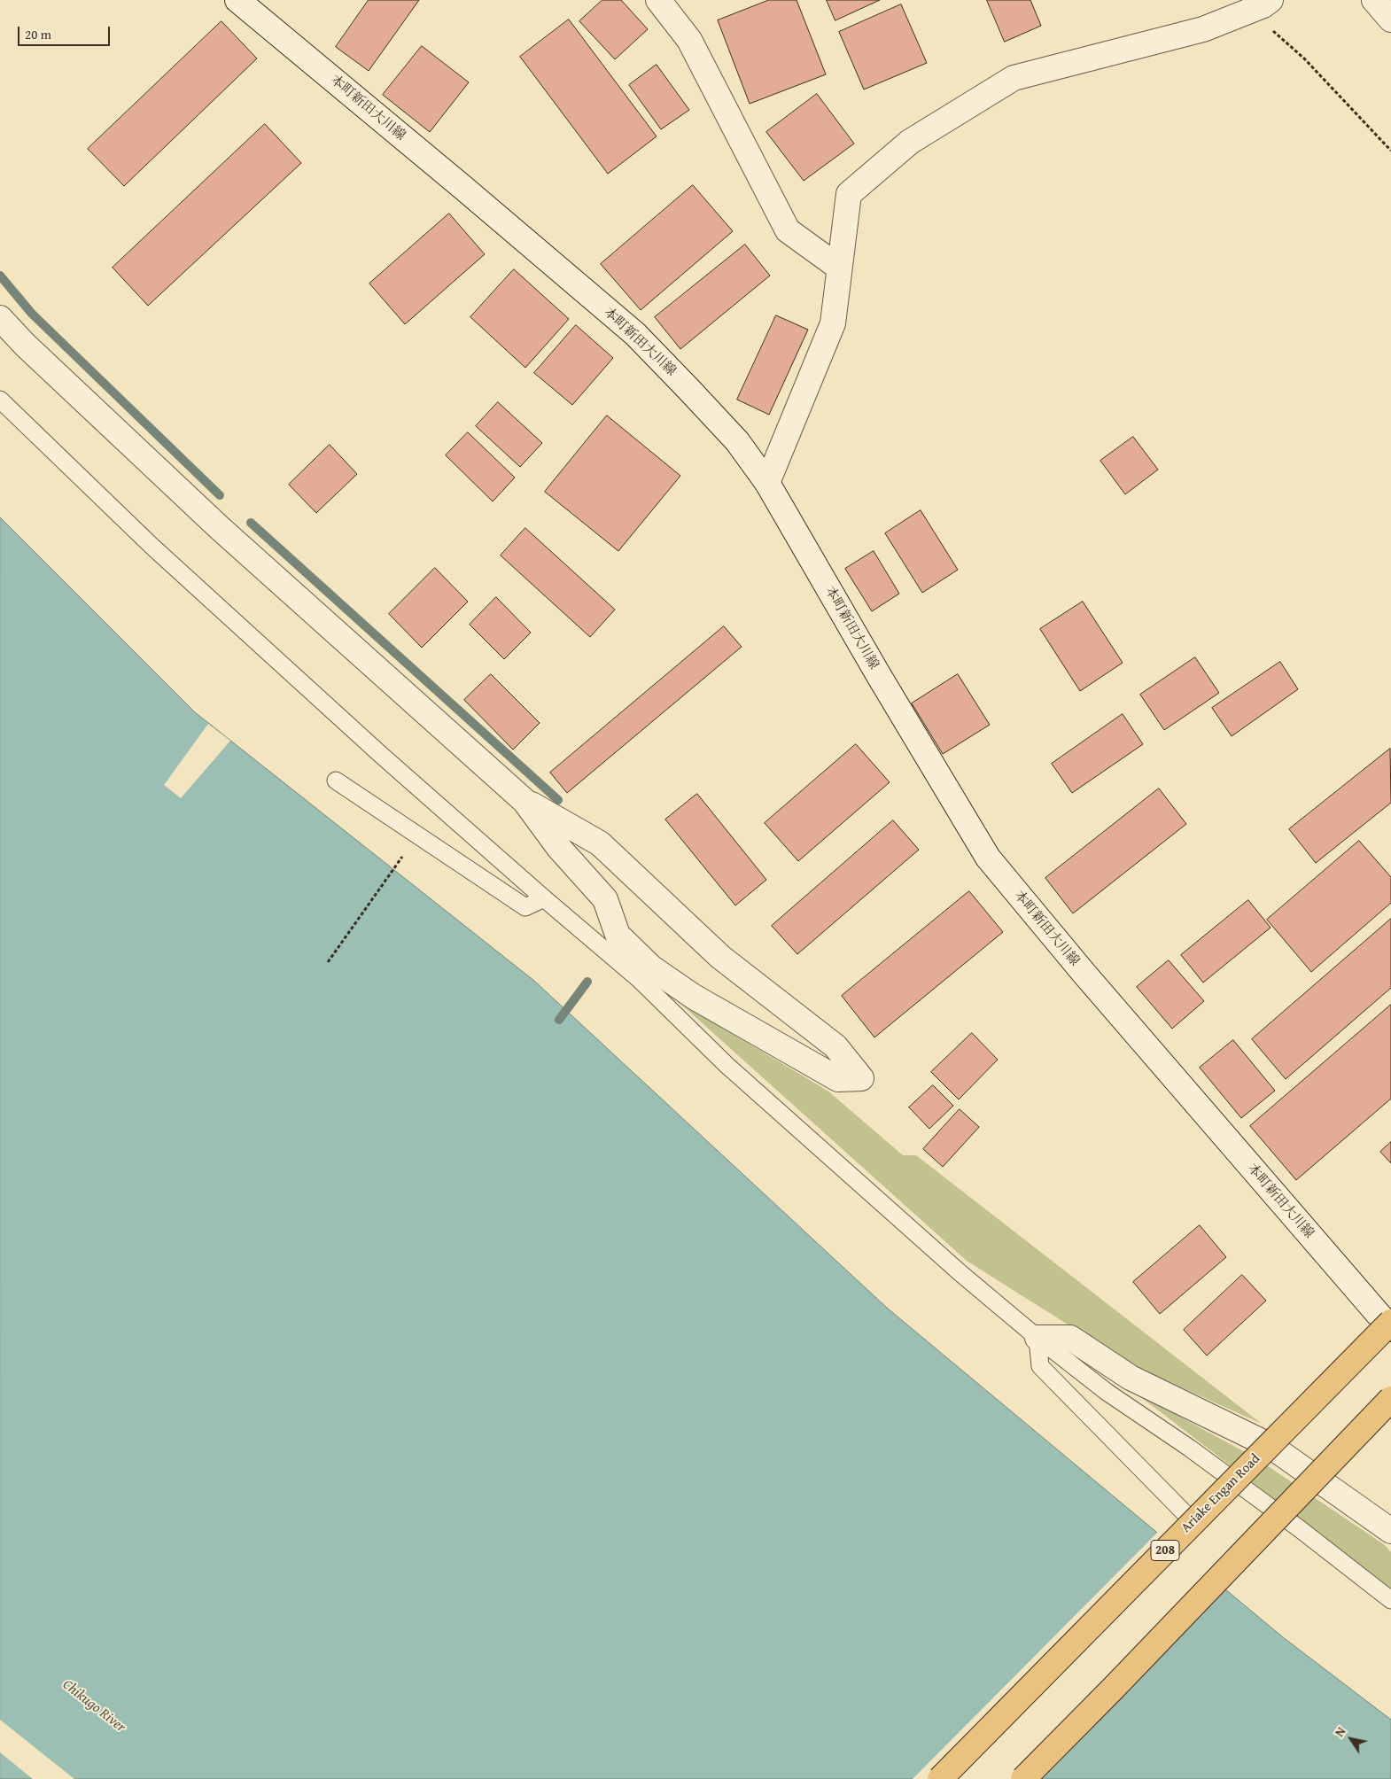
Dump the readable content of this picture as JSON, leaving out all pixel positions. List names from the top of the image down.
{
  "streets": {
    "highway": ["Ariake Engan Road", "208"],
    "street": ["本町新田大川線"]
  },
  "water": ["Chikugo River"],
  "scale_bar": "20 m",
  "north": "top left"
}
